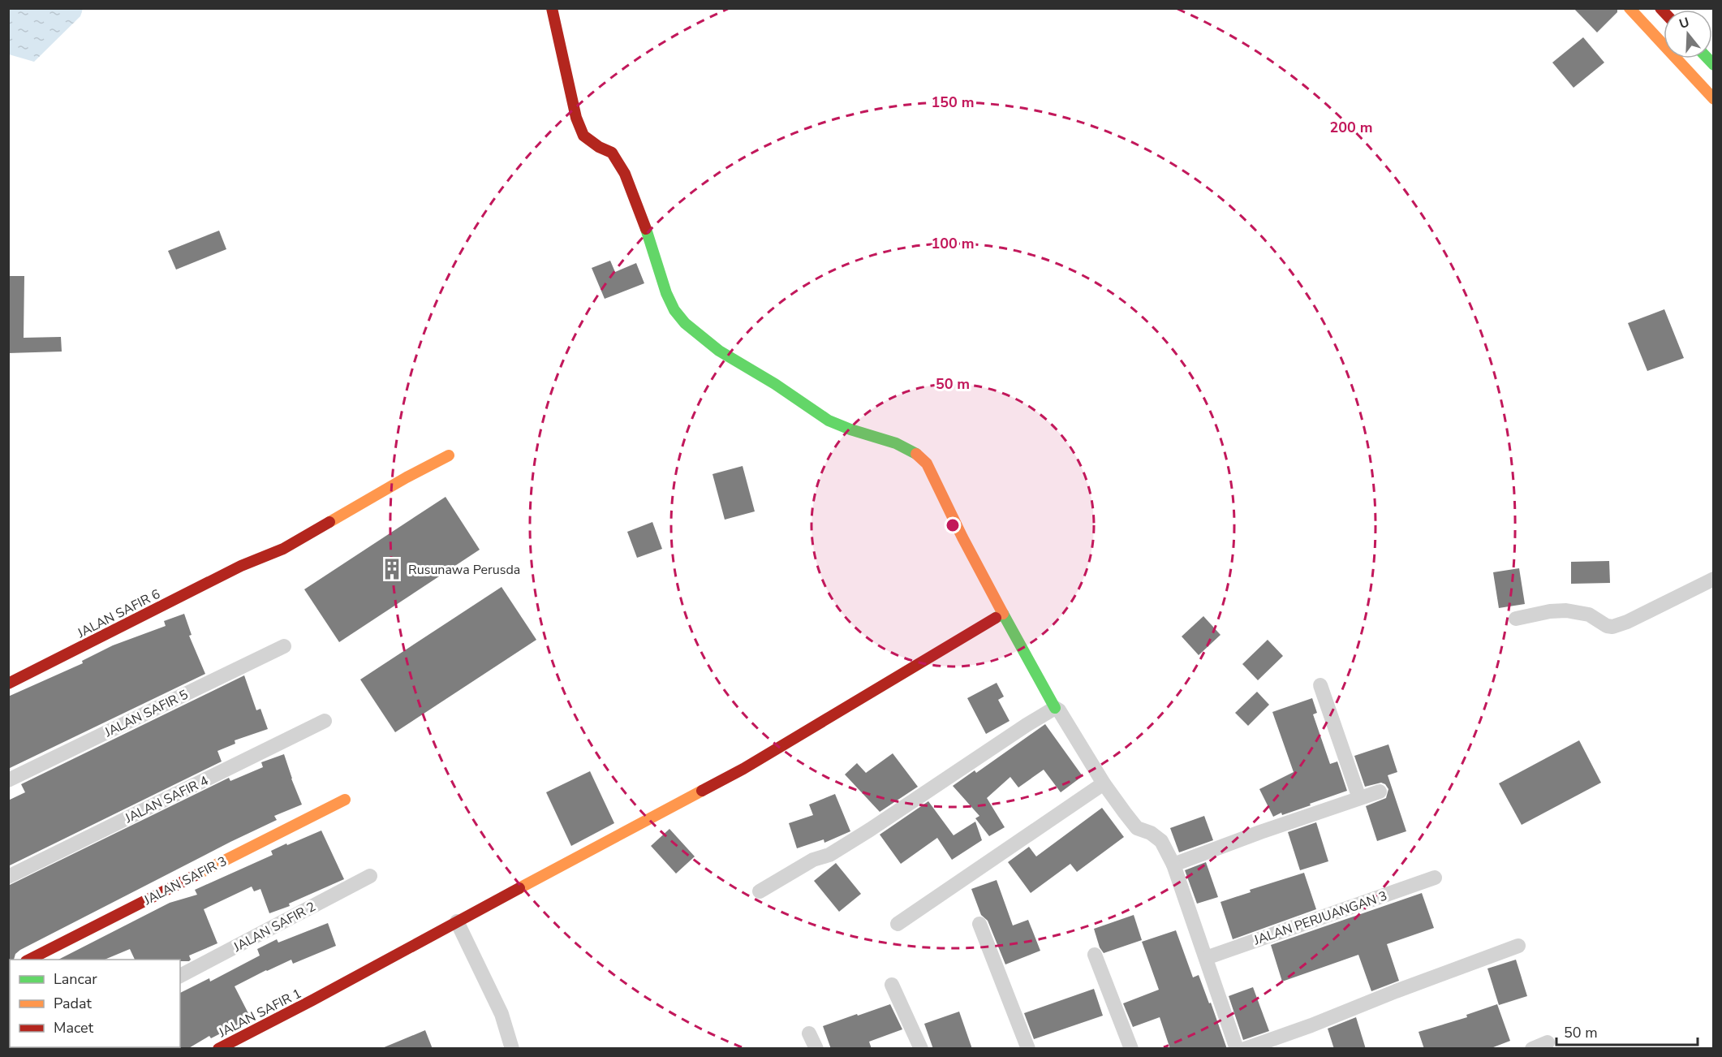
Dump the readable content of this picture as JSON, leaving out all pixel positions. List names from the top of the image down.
{
  "streets": {
    "street": [
      "JALAN SAFIR 6",
      "JALAN SAFIR 5",
      "JALAN SAFIR 4",
      "JALAN SAFIR 3",
      "JALAN PERJUANGAN 3",
      "JALAN SAFIR 2",
      "JALAN SAFIR 1"
    ]
  },
  "places": {
    "building": ["Rusunawa Perusda"]
  },
  "legend": ["Lancar", "Padat", "Macet"],
  "scale_bar": "50 m",
  "north": "top",
  "rings": [
    "150 m",
    "200 m",
    "100 m",
    "50 m"
  ]
}
